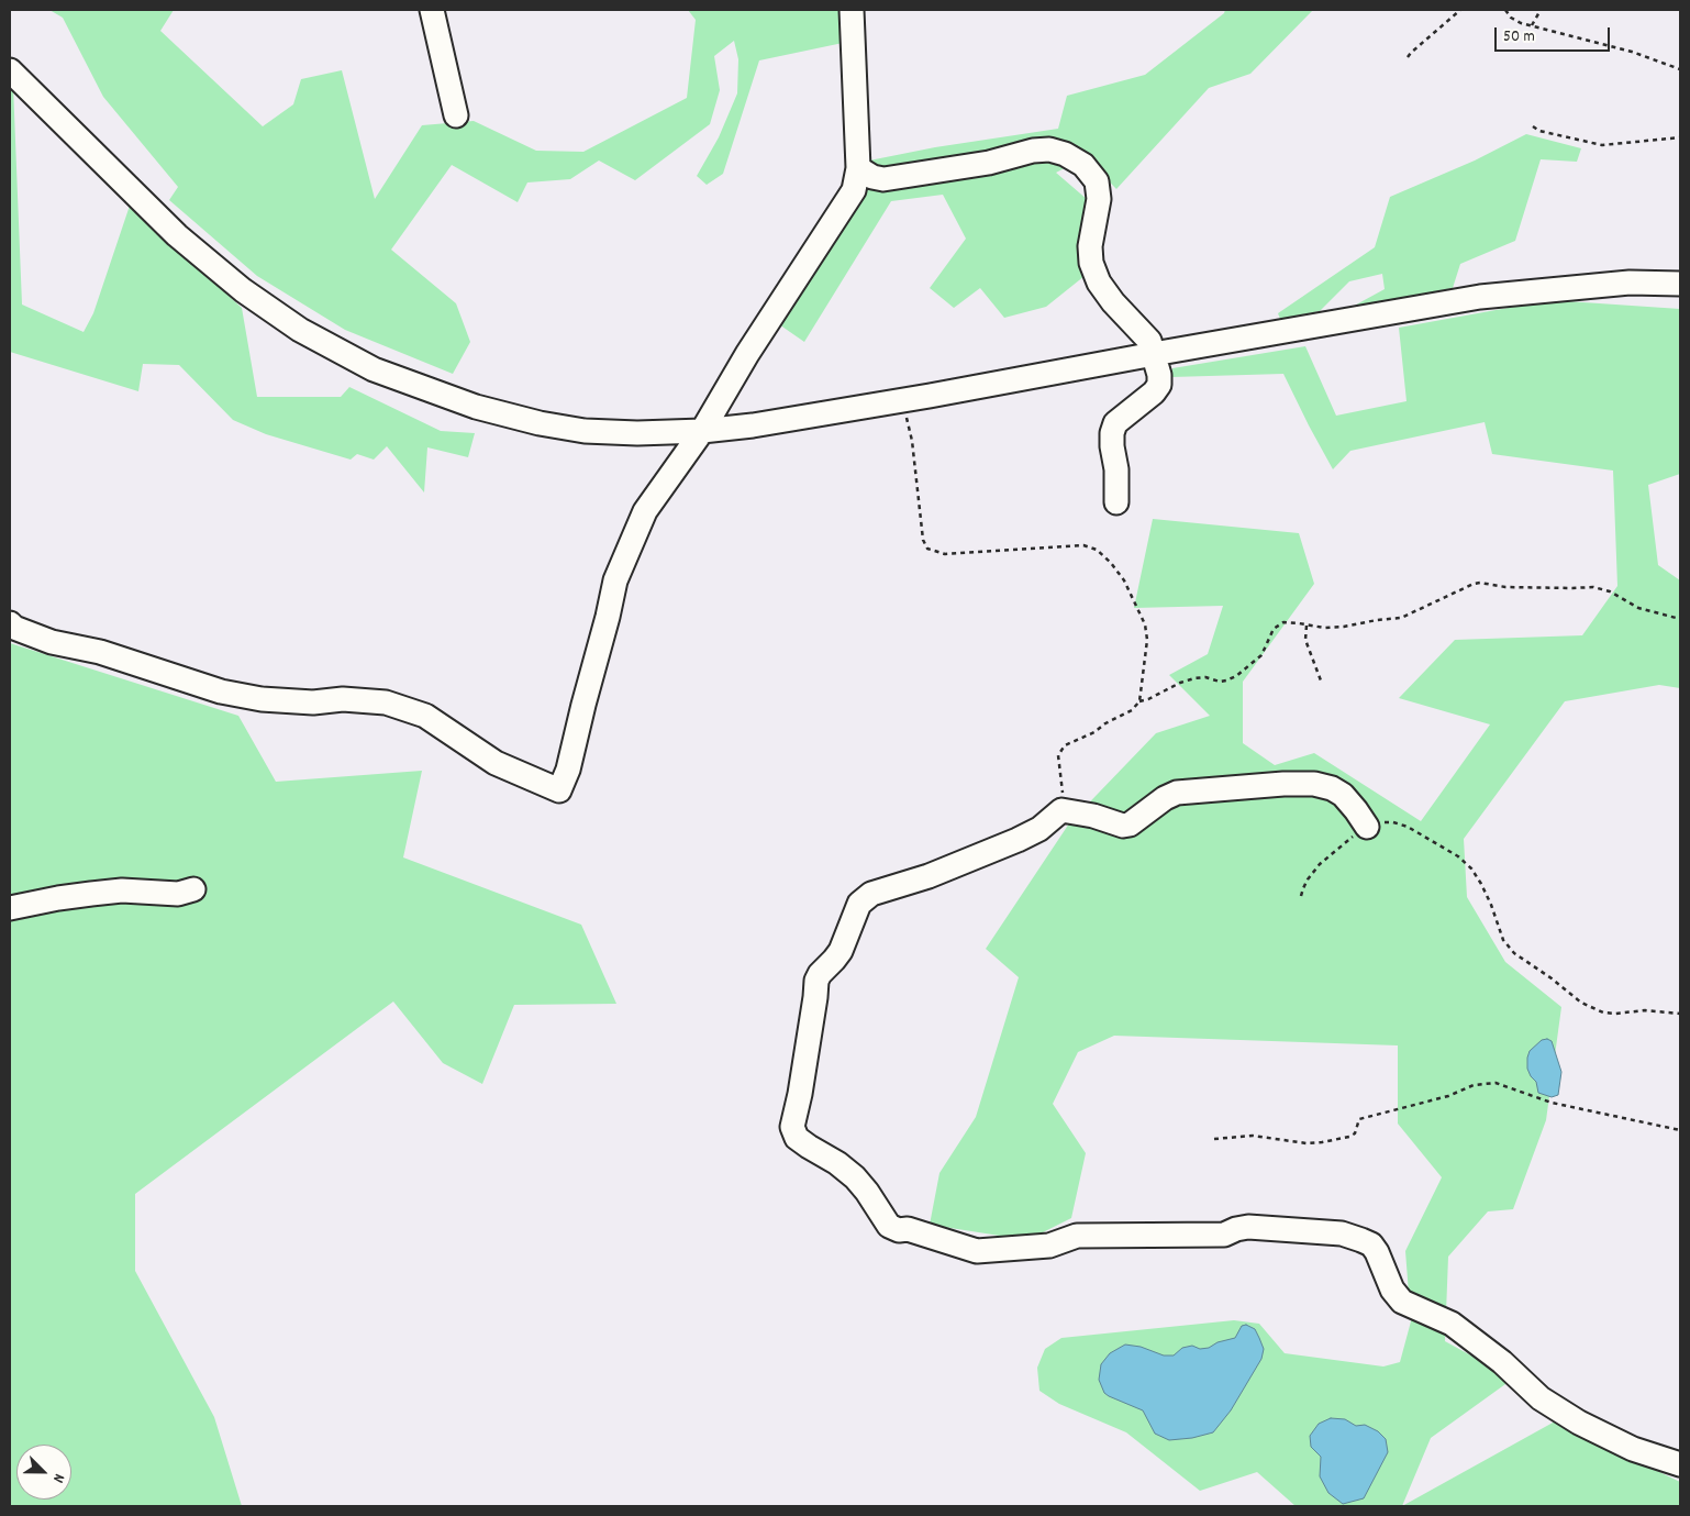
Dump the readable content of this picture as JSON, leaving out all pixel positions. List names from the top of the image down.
{
  "scale_bar": "50 m",
  "north": "bottom right"
}
